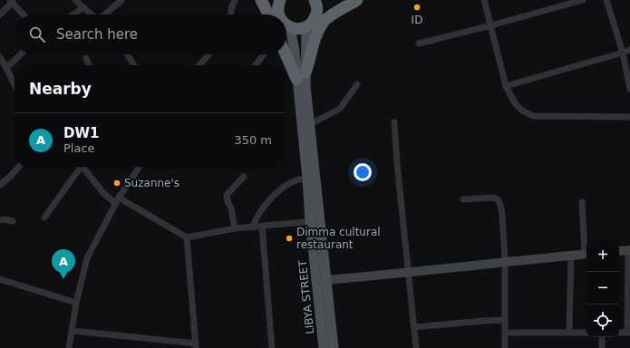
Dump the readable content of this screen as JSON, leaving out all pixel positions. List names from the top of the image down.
{
  "streets": {
    "main road": ["LIBYA STREET"]
  },
  "places": ["ID", "Suzanne's", "Dimma cultural restaurant"],
  "page": {
    "search": "Search here",
    "heading": "Nearby",
    "list": [
      {
        "mark": "A",
        "name": "DW1",
        "note": "Place",
        "value": "350 m"
      }
    ],
    "map_buttons": ["+", "−"],
    "pins": "A"
  }
}
